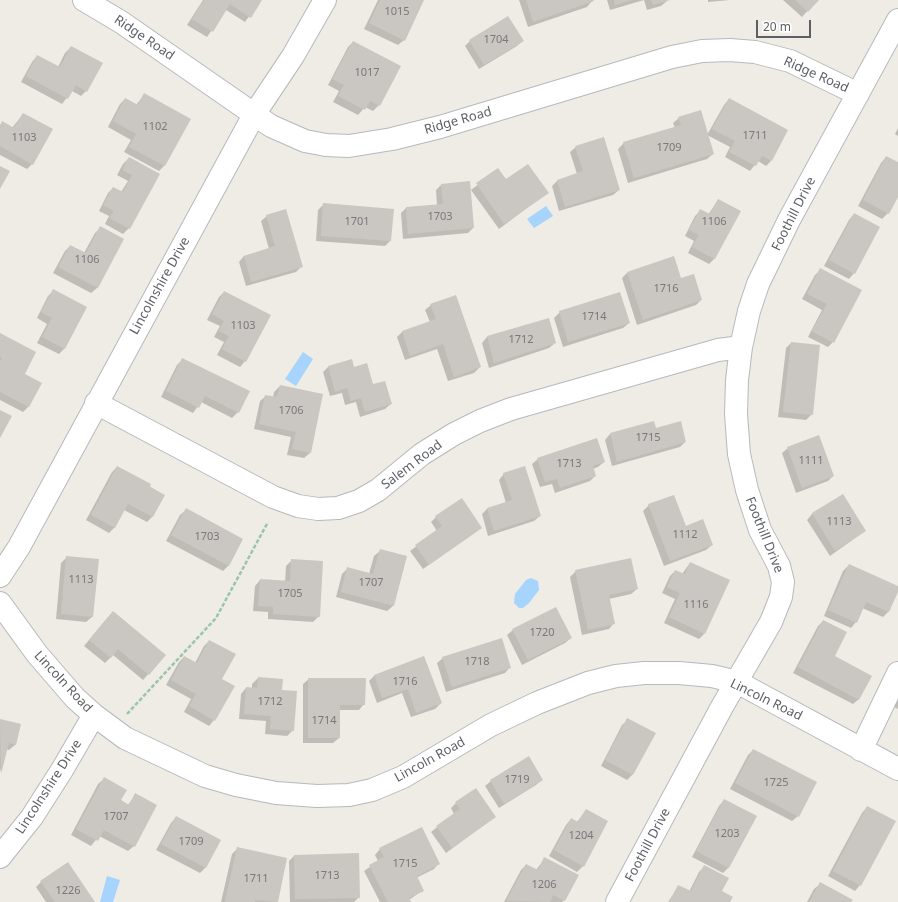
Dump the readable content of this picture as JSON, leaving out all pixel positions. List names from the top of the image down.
{
  "streets": {
    "street": [
      "Ridge Road",
      "Foothill Drive",
      "Lincolnshire Drive",
      "Salem Road",
      "Lincoln Road"
    ]
  },
  "crossings": [
    ["Ridge Road", "Foothill Drive"],
    ["Ridge Road", "Lincolnshire Drive"],
    ["Foothill Drive", "Salem Road"],
    ["Foothill Drive", "Lincoln Road"],
    ["Lincolnshire Drive", "Salem Road"],
    ["Lincolnshire Drive", "Lincoln Road"]
  ],
  "house_numbers": [
    "1015",
    "1704",
    "1017",
    "1102",
    "1711",
    "1103",
    "1709",
    "1703",
    "1701",
    "1106",
    "1106",
    "1716",
    "1714",
    "1103",
    "1712",
    "1706",
    "1715",
    "1111",
    "1713",
    "1113",
    "1112",
    "1703",
    "1113",
    "1707",
    "1705",
    "1116",
    "1720",
    "1718",
    "1716",
    "1712",
    "1714",
    "1719",
    "1725",
    "1707",
    "1203",
    "1204",
    "1709",
    "1715",
    "1713",
    "1711",
    "1206",
    "1226"
  ],
  "scale_bar": "20 m"
}
